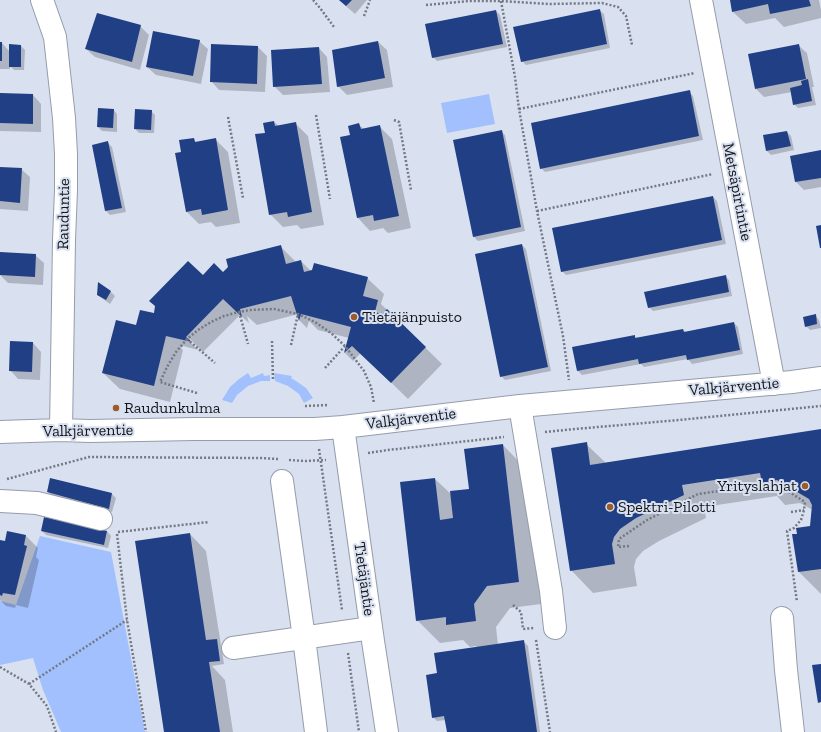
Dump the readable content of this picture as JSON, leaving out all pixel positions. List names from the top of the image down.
{
  "streets": {
    "street": [
      "Metsäpirtintie",
      "Rauduntie",
      "Valkjärventie",
      "Tietäjäntie"
    ]
  },
  "crossings": [
    ["Metsäpirtintie", "Valkjärventie"],
    ["Rauduntie", "Valkjärventie"],
    ["Valkjärventie", "Tietäjäntie"]
  ],
  "places": [
    "Tietäjänpuisto",
    "Raudunkulma",
    "Yrityslahjat",
    "Spektri-Pilotti"
  ]
}
